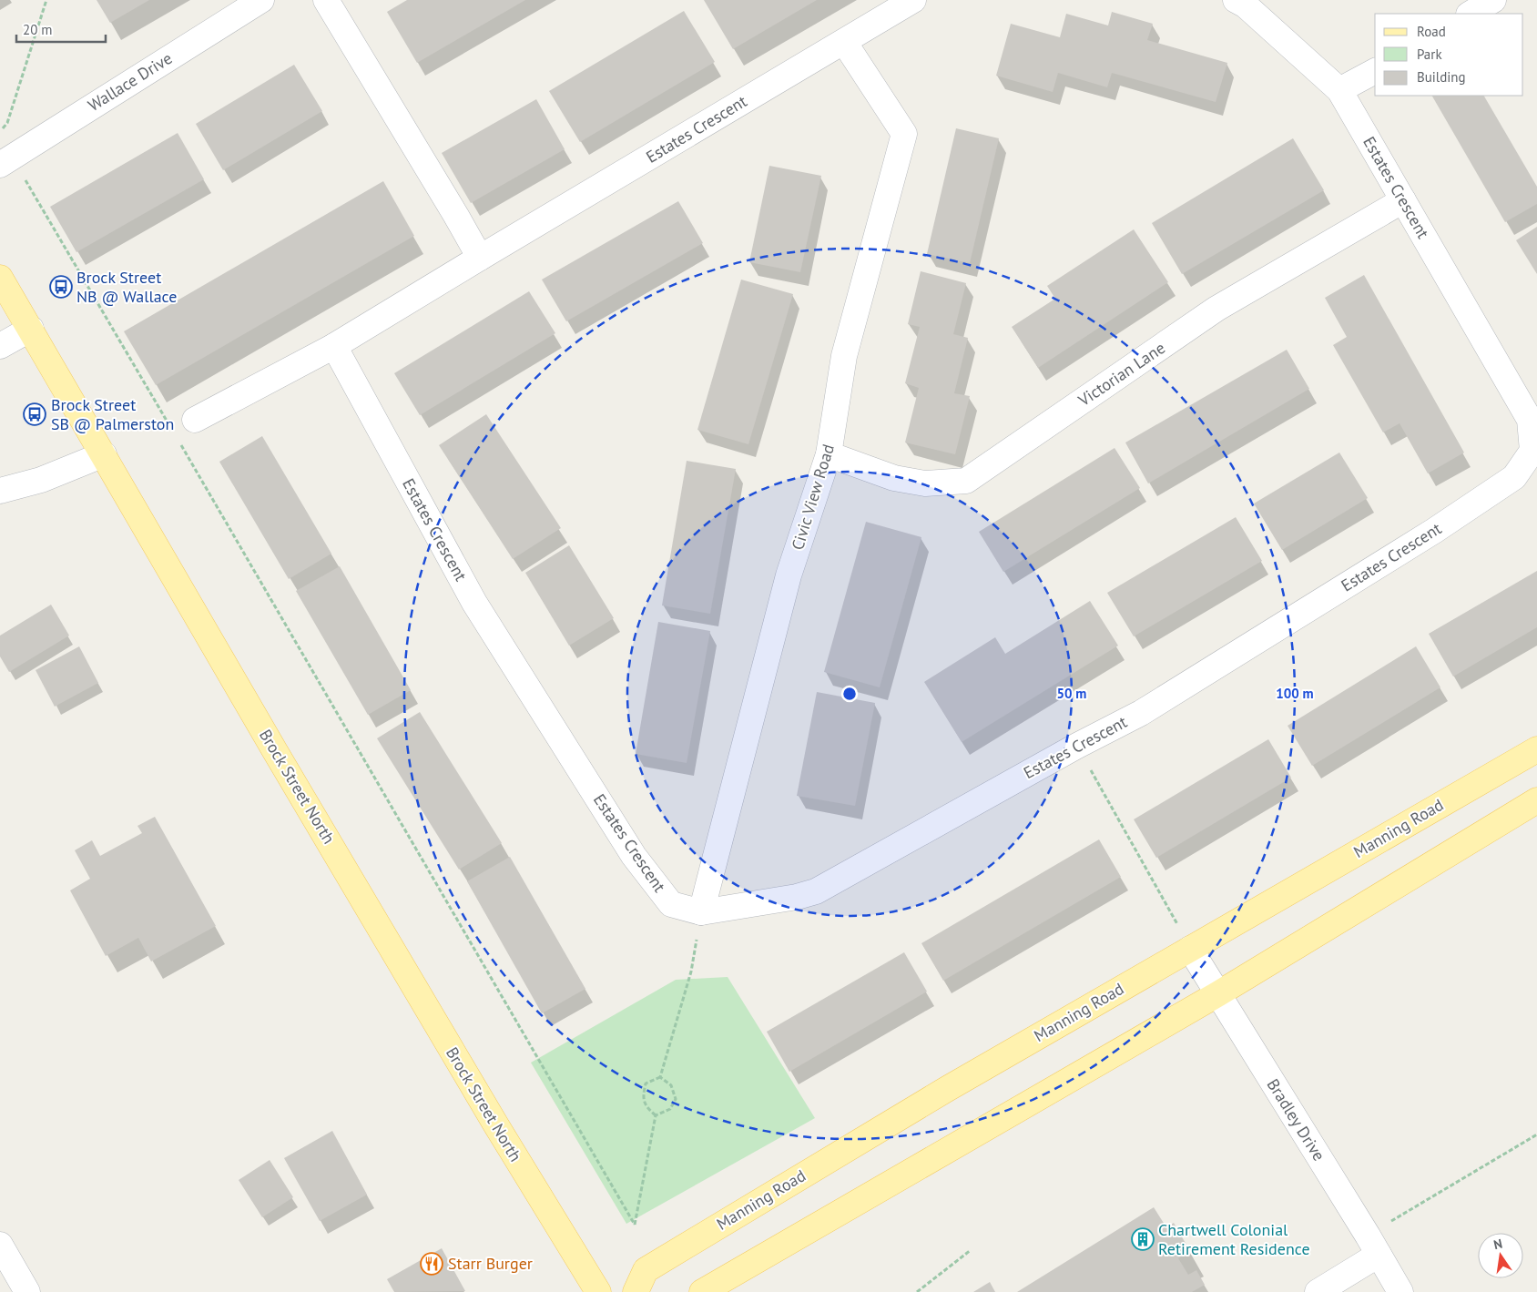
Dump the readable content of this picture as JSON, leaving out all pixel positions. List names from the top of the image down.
{
  "streets": {
    "main road": ["Brock Street North", "Manning Road"],
    "street": [
      "Wallace Drive",
      "Estates Crescent",
      "Victorian Lane",
      "Civic View Road",
      "Bradley Drive"
    ]
  },
  "crossings": [
    ["Estates Crescent", "Victorian Lane"],
    ["Estates Crescent", "Civic View Road"],
    ["Victorian Lane", "Civic View Road"],
    ["Manning Road", "Bradley Drive"]
  ],
  "places": {
    "bus stop": ["Brock Street NB @ Wallace", "Brock Street SB @ Palmerston"],
    "building": ["Chartwell Colonial Retirement Residence"],
    "restaurant": ["Starr Burger"]
  },
  "legend": ["Road", "Park", "Building"],
  "scale_bar": "20 m",
  "north": "top",
  "rings": ["50 m", "100 m"]
}
